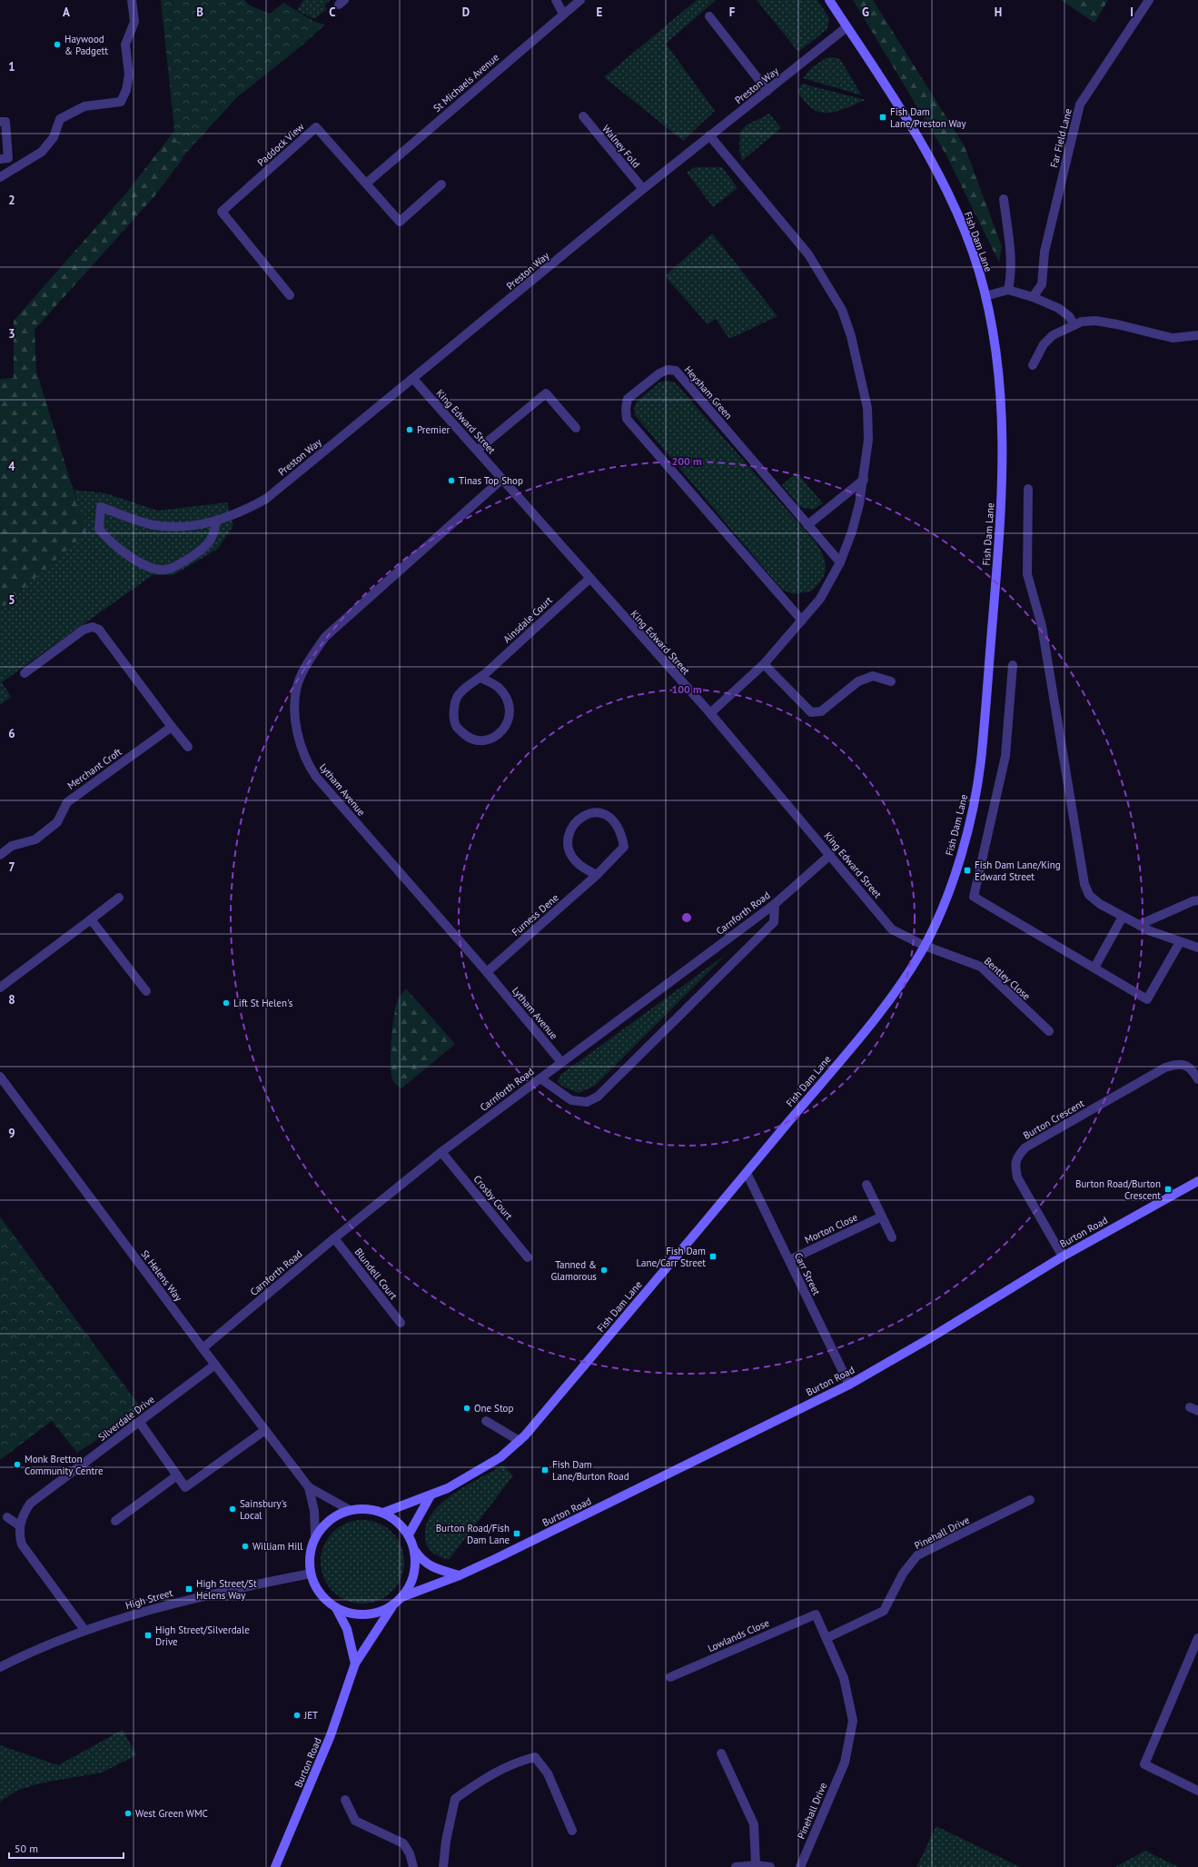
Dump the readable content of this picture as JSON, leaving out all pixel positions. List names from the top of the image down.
{
  "streets": {
    "street": [
      "St Michaels Avenue",
      "Preston Way",
      "Far Field Lane",
      "Paddock View",
      "Walney Fold",
      "Fish Dam Lane",
      "Heysham Green",
      "King Edward Street",
      "Ainsdale Court",
      "Merchant Croft",
      "Lytham Avenue",
      "Carnforth Road",
      "Furness Dene",
      "Bentley Close",
      "Burton Crescent",
      "Crosby Court",
      "Morton Close",
      "Burton Road",
      "Blundell Court",
      "Carr Street",
      "St Helens Way",
      "Silverdale Drive",
      "Pinehall Drive",
      "High Street",
      "Lowlands Close"
    ]
  },
  "crossings": [
    ["St Michaels Avenue", "Paddock View"],
    ["Preston Way", "Walney Fold"],
    ["Preston Way", "Fish Dam Lane"],
    ["Preston Way", "King Edward Street"],
    ["Fish Dam Lane", "King Edward Street"],
    ["Fish Dam Lane", "Bentley Close"],
    ["Fish Dam Lane", "Burton Road"],
    ["Fish Dam Lane", "Carr Street"],
    ["Fish Dam Lane", "St Helens Way"],
    ["Fish Dam Lane", "High Street"],
    ["King Edward Street", "Ainsdale Court"],
    ["King Edward Street", "Lytham Avenue"],
    ["King Edward Street", "Carnforth Road"],
    ["King Edward Street", "Bentley Close"],
    ["Lytham Avenue", "Carnforth Road"],
    ["Lytham Avenue", "Furness Dene"],
    ["Carnforth Road", "Crosby Court"],
    ["Carnforth Road", "Blundell Court"],
    ["Carnforth Road", "St Helens Way"],
    ["Burton Crescent", "Burton Road"],
    ["Morton Close", "Carr Street"],
    ["Burton Road", "Carr Street"],
    ["Burton Road", "St Helens Way"],
    ["Burton Road", "High Street"],
    ["St Helens Way", "Silverdale Drive"],
    ["St Helens Way", "High Street"],
    ["Silverdale Drive", "High Street"],
    ["Pinehall Drive", "Lowlands Close"]
  ],
  "places": {
    "other": [
      "Haywood & Padgett",
      "Premier",
      "Tinas Top Shop",
      "Lift St Helen's",
      "Tanned & Glamorous",
      "One Stop",
      "Monk Bretton Community Centre",
      "Sainsbury's Local",
      "William Hill",
      "JET",
      "West Green WMC"
    ],
    "transit": [
      "Fish Dam Lane/Preston Way",
      "Fish Dam Lane/King Edward Street",
      "Burton Road/Burton Crescent",
      "Fish Dam Lane/Carr Street",
      "Fish Dam Lane/Burton Road",
      "Burton Road/Fish Dam Lane",
      "High Street/St Helens Way",
      "High Street/Silverdale Drive"
    ]
  },
  "scale_bar": "50 m",
  "grid": {
    "columns": [
      "A",
      "B",
      "C",
      "D",
      "E",
      "F",
      "G",
      "H",
      "I"
    ],
    "rows": [
      "1",
      "2",
      "3",
      "4",
      "5",
      "6",
      "7",
      "8",
      "9"
    ]
  },
  "rings": ["200 m", "100 m"]
}
